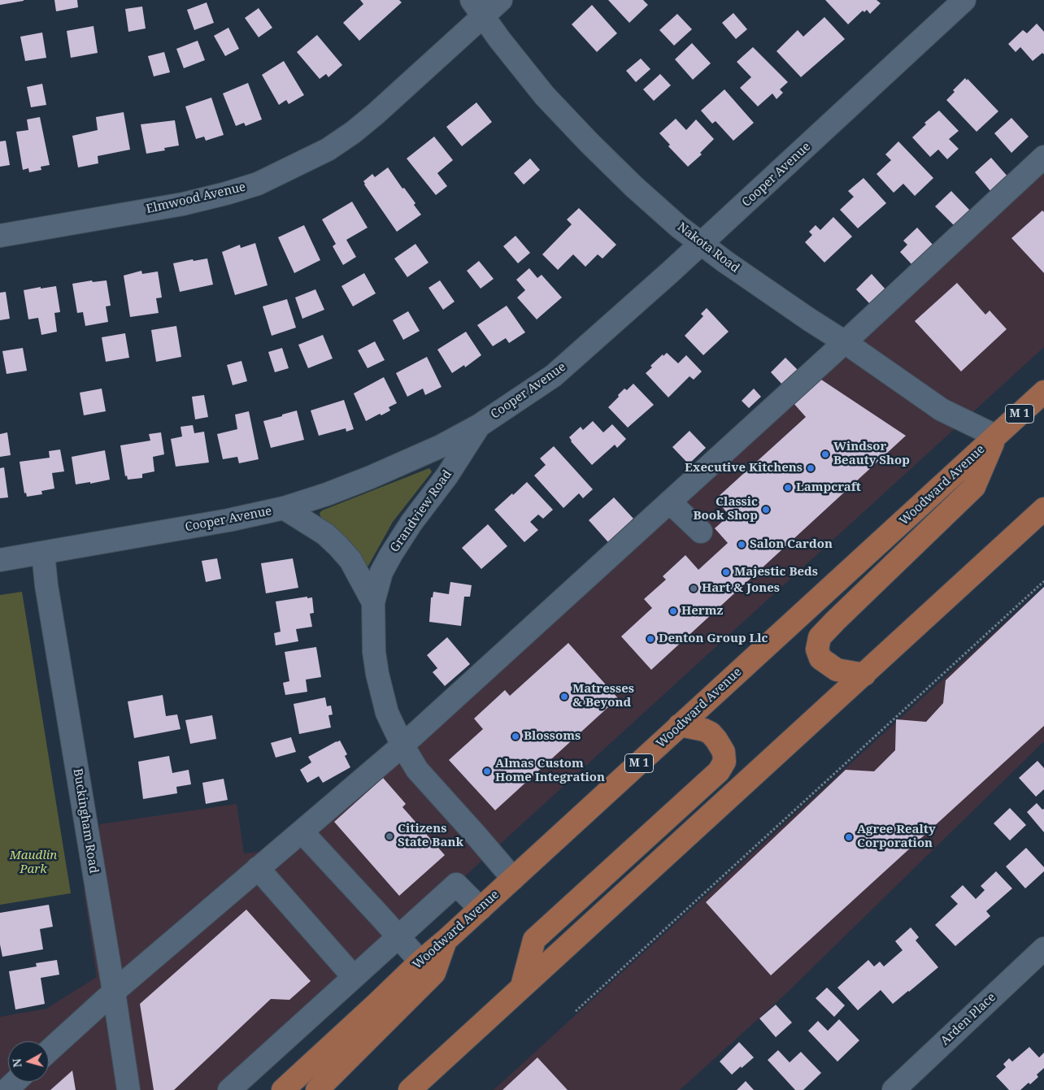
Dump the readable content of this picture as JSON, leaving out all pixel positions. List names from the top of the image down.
{
  "streets": {
    "main road": ["M 1", "Woodward Avenue"],
    "street": [
      "Cooper Avenue",
      "Elmwood Avenue",
      "Nakota Road",
      "Grandview Road",
      "Buckingham Road",
      "Arden Place"
    ]
  },
  "crossings": [
    ["Cooper Avenue", "Nakota Road"],
    ["Cooper Avenue", "Grandview Road"],
    ["Cooper Avenue", "Buckingham Road"],
    ["Elmwood Avenue", "Nakota Road"],
    ["Nakota Road", "Woodward Avenue"],
    ["Woodward Avenue", "Grandview Road"]
  ],
  "parks": ["Maudlin Park"],
  "places": [
    "Windsor Beauty Shop",
    "Executive Kitchens",
    "Lampcraft",
    "Classic Book Shop",
    "Salon Cardon",
    "Majestic Beds",
    "Hart & Jones",
    "Hermz",
    "Denton Group Llc",
    "Matresses & Beyond",
    "Blossoms",
    "Almas Custom Home Integration",
    "Citizens State Bank",
    "Agree Realty Corporation"
  ],
  "north": "left"
}
